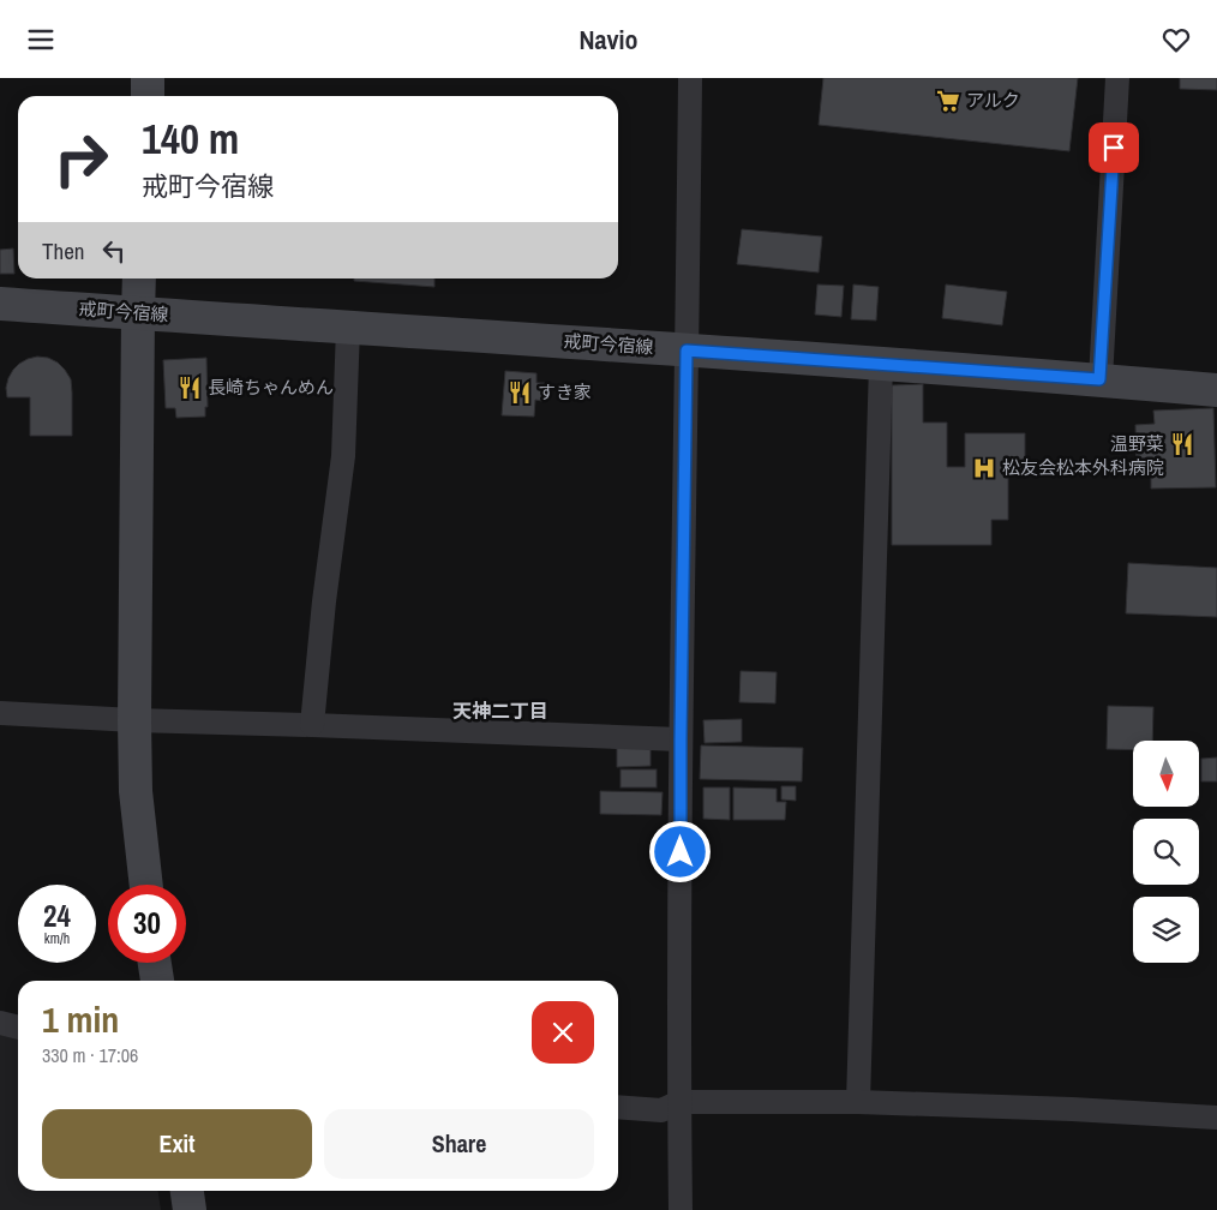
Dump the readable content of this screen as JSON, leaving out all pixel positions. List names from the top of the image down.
{
  "streets": {
    "street": ["戒町今宿線"]
  },
  "districts": ["天神二丁目"],
  "places": {
    "supermarket": ["アルク"],
    "restaurant": ["長崎ちゃんめん", "すき家", "温野菜"],
    "hospital": ["松友会松本外科病院"]
  },
  "north": "bottom",
  "page": {
    "header": "Navio",
    "turn": ["140 m", "戒町今宿線"],
    "then": "Then",
    "speed": "24 km/h",
    "limit": "30",
    "heading": ["1 min", "330 m · 17:06"],
    "buttons": ["Exit", "Share"]
  }
}
